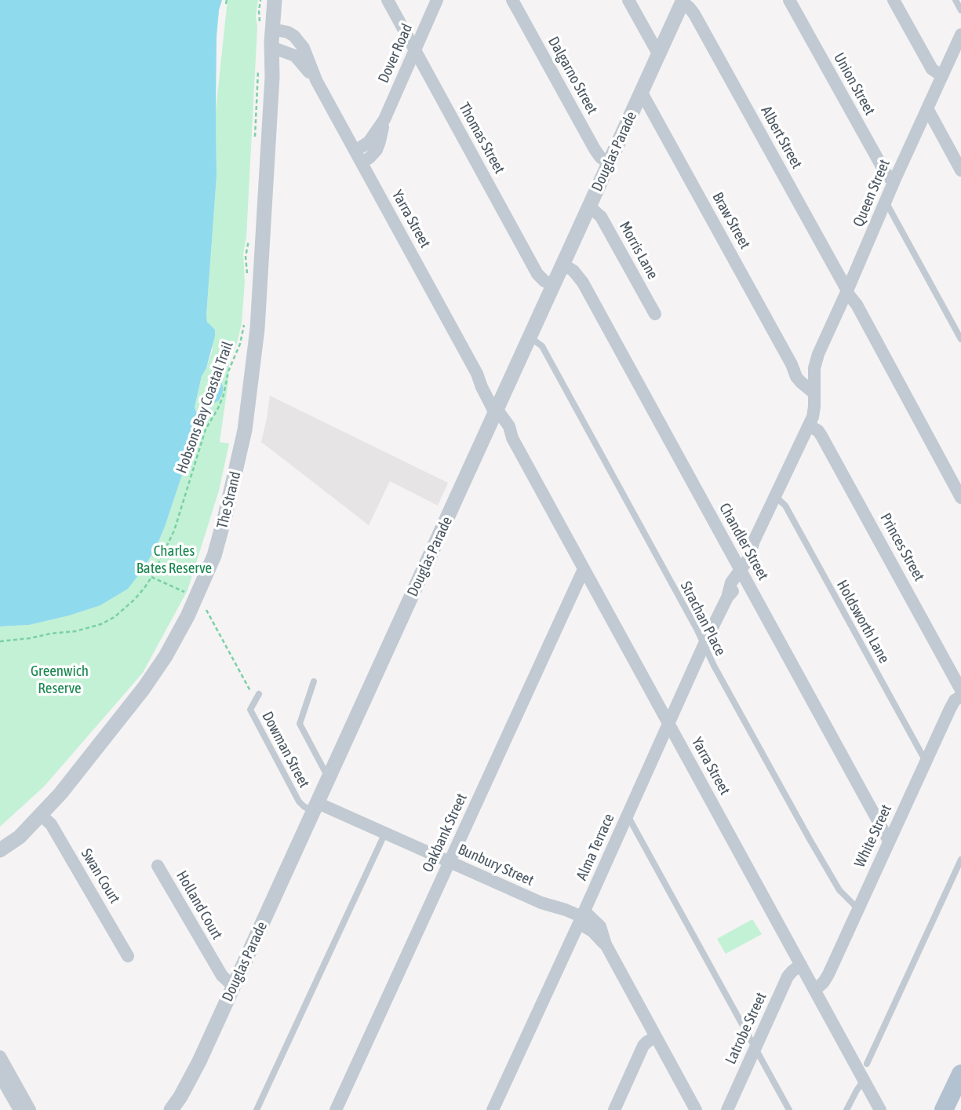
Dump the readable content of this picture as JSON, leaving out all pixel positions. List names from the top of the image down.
{
  "streets": {
    "street": [
      "Dover Road",
      "Dalgarno Street",
      "Union Street",
      "Albert Street",
      "Thomas Street",
      "Douglas Parade",
      "Queen Street",
      "Yarra Street",
      "Braw Street",
      "Morris Lane",
      "The Strand",
      "Chandler Street",
      "Princes Street",
      "Oakbank Street",
      "White Street",
      "Alma Terrace",
      "Bunbury Street",
      "Swan Court",
      "Holland Court",
      "Latrobe Street"
    ],
    "lane": ["Strachan Place", "Holdsworth Lane", "Dowman Street"],
    "path": ["Hobsons Bay Coastal Trail"]
  },
  "crossings": [
    ["Dover Road", "Thomas Street"],
    ["Dover Road", "Yarra Street"],
    ["Dalgarno Street", "Douglas Parade"],
    ["Union Street", "Queen Street"],
    ["Albert Street", "Douglas Parade"],
    ["Albert Street", "Queen Street"],
    ["Thomas Street", "Douglas Parade"],
    ["Douglas Parade", "Yarra Street"],
    ["Douglas Parade", "Braw Street"],
    ["Douglas Parade", "Morris Lane"],
    ["Douglas Parade", "Chandler Street"],
    ["Douglas Parade", "Strachan Place"],
    ["Douglas Parade", "Dowman Street"],
    ["Douglas Parade", "Bunbury Street"],
    ["Douglas Parade", "Holland Court"],
    ["Queen Street", "Alma Terrace"],
    ["Yarra Street", "The Strand"],
    ["Yarra Street", "Oakbank Street"],
    ["Yarra Street", "White Street"],
    ["Yarra Street", "Alma Terrace"],
    ["Yarra Street", "Latrobe Street"],
    ["Braw Street", "Alma Terrace"],
    ["The Strand", "Swan Court"],
    ["Chandler Street", "White Street"],
    ["Chandler Street", "Alma Terrace"],
    ["Princes Street", "Alma Terrace"],
    ["Strachan Place", "White Street"],
    ["Strachan Place", "Alma Terrace"],
    ["Holdsworth Lane", "White Street"],
    ["Holdsworth Lane", "Alma Terrace"],
    ["Dowman Street", "Bunbury Street"],
    ["Oakbank Street", "Bunbury Street"],
    ["Alma Terrace", "Bunbury Street"]
  ],
  "parks": ["Charles Bates Reserve", "Greenwich Reserve"]
}
